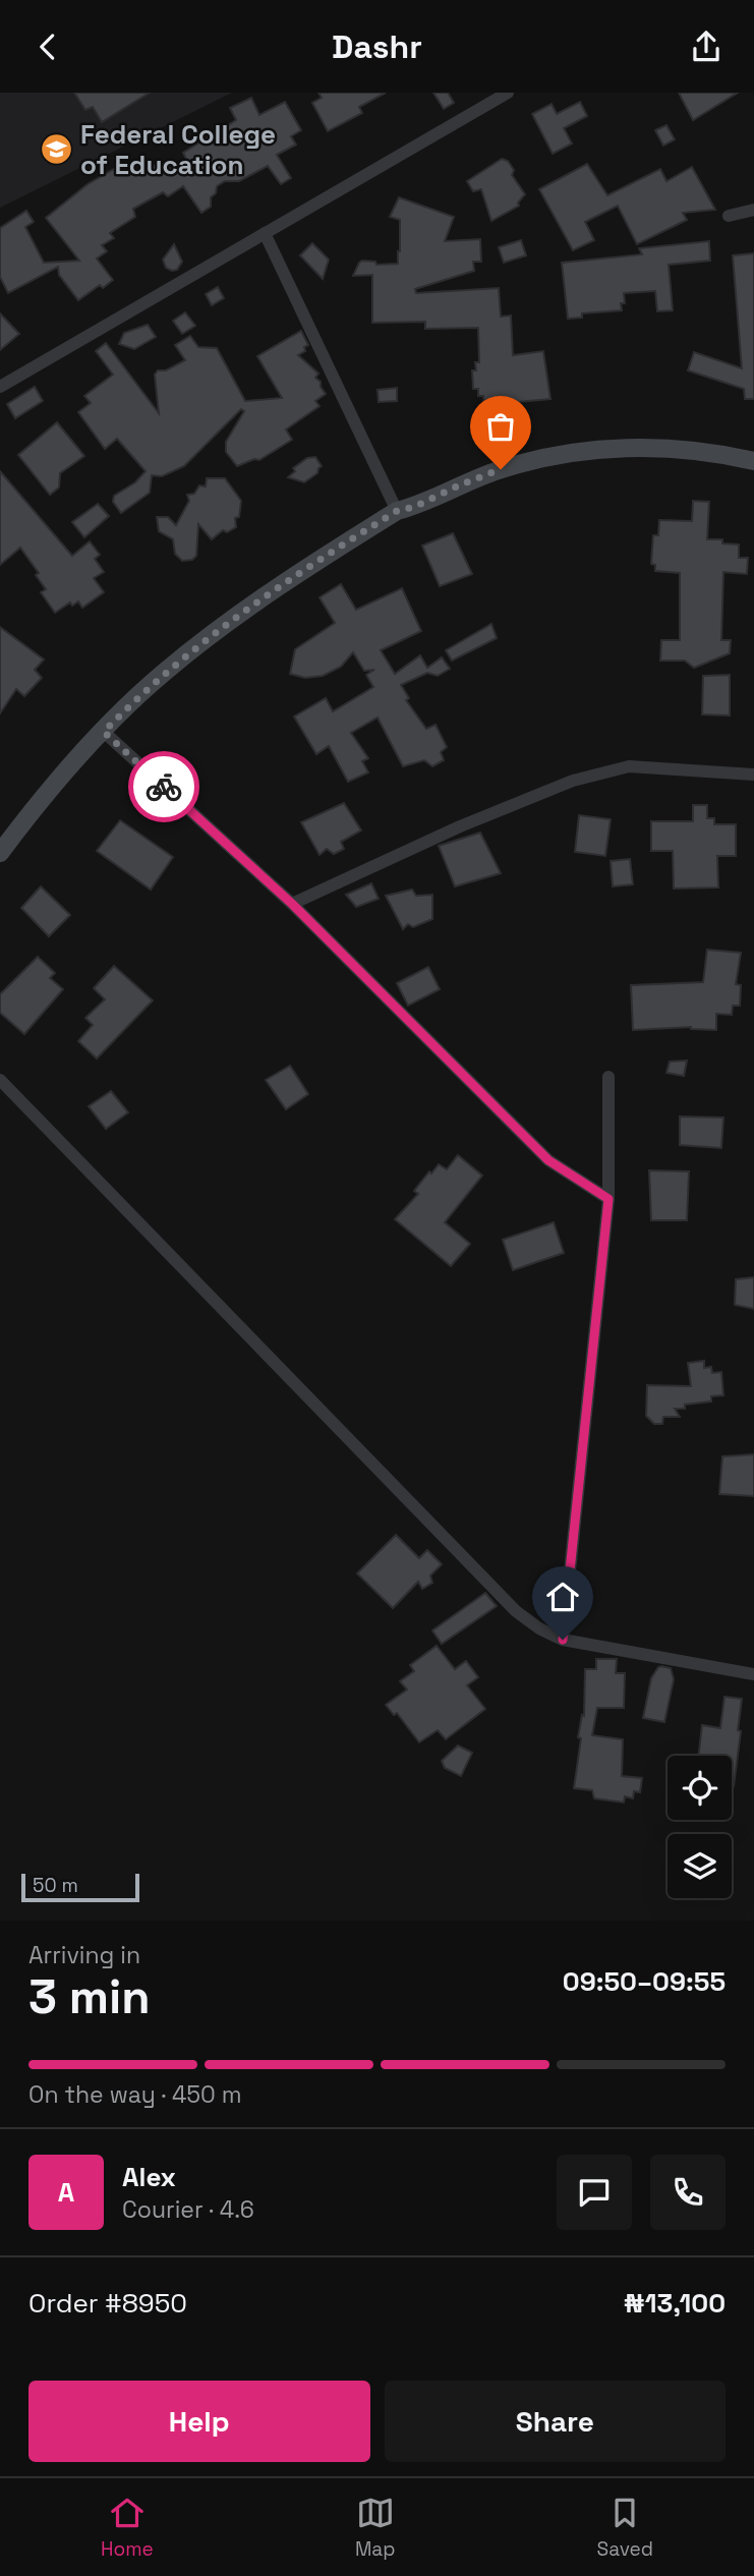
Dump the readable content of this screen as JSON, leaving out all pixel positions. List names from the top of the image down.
{
  "places": {
    "school or university": ["Federal College of Education"]
  },
  "scale_bar": "50 m",
  "page": {
    "header": "Dashr",
    "scale": "50 m",
    "heading": ["3 min", "Arriving in", "09:50–09:55"],
    "panel": [
      "Alex",
      "Courier · 4.6",
      "Order #8950",
      "₦13,100"
    ],
    "bar": "On the way · 450 m",
    "round": "A",
    "buttons": ["Help", "Share"],
    "tabs": ["Home", "Map", "Saved"]
  }
}
